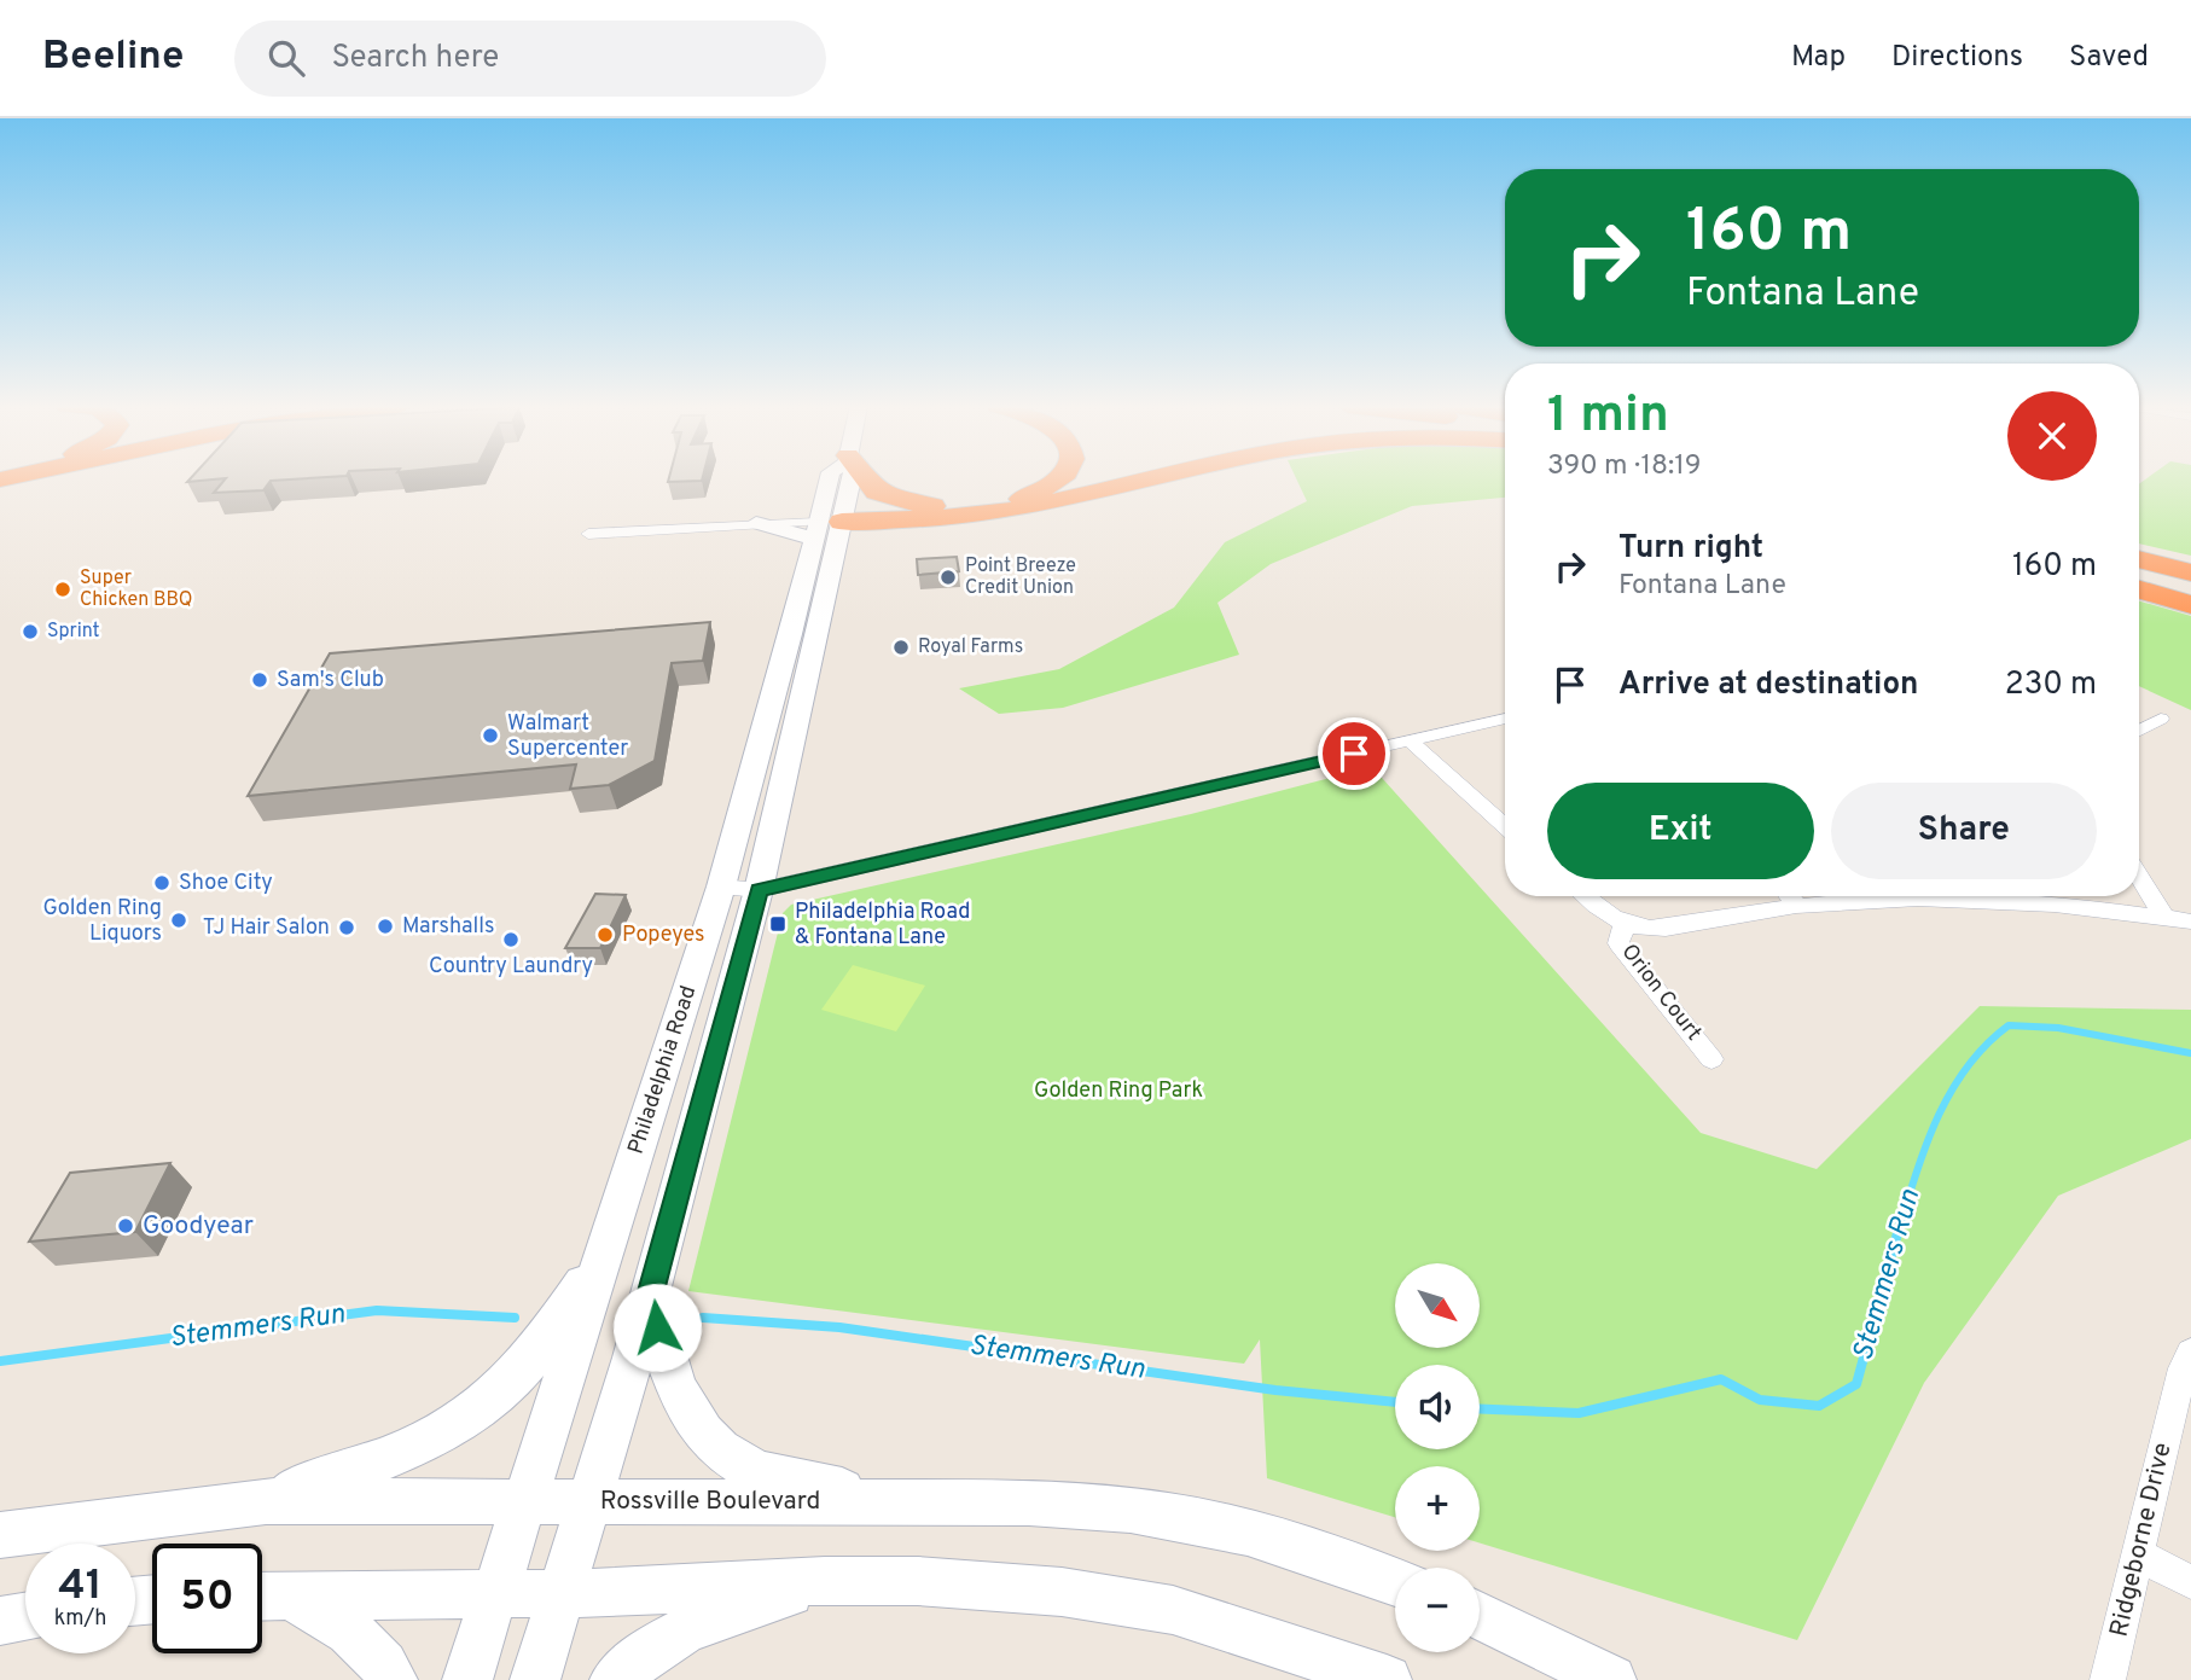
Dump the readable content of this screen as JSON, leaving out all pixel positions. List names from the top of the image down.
{
  "streets": {
    "main road": ["Philadelphia Road", "Rossville Boulevard"],
    "street": ["Orion Court", "Ridgeborne Drive"]
  },
  "crossings": [
    ["Philadelphia Road", "Rossville Boulevard"]
  ],
  "water": ["Stemmers Run"],
  "parks": ["Golden Ring Park"],
  "places": {
    "other": [
      "Point Breeze Credit Union",
      "Super Chicken BBQ",
      "Sprint",
      "Royal Farms",
      "Sam's Club",
      "Walmart Supercenter",
      "Shoe City",
      "Golden Ring Liquors",
      "Marshalls",
      "TJ Hair Salon",
      "Popeyes",
      "Country Laundry",
      "Goodyear"
    ],
    "transit": ["Philadelphia Road & Fontana Lane"]
  },
  "north": "bottom right",
  "page": {
    "header": "Beeline",
    "search": "Search here",
    "nav": ["Map", "Directions", "Saved"],
    "turn": ["160 m", "Fontana Lane"],
    "heading": ["1 min", "390 m · 18:19"],
    "list": [
      {
        "name": "Turn right",
        "note": "Fontana Lane",
        "value": "160 m"
      },
      {
        "name": "Arrive at destination",
        "value": "230 m"
      }
    ],
    "buttons": ["Exit", "Share"],
    "map_buttons": ["+", "−"],
    "speed": "41 km/h",
    "limit": "50"
  }
}
